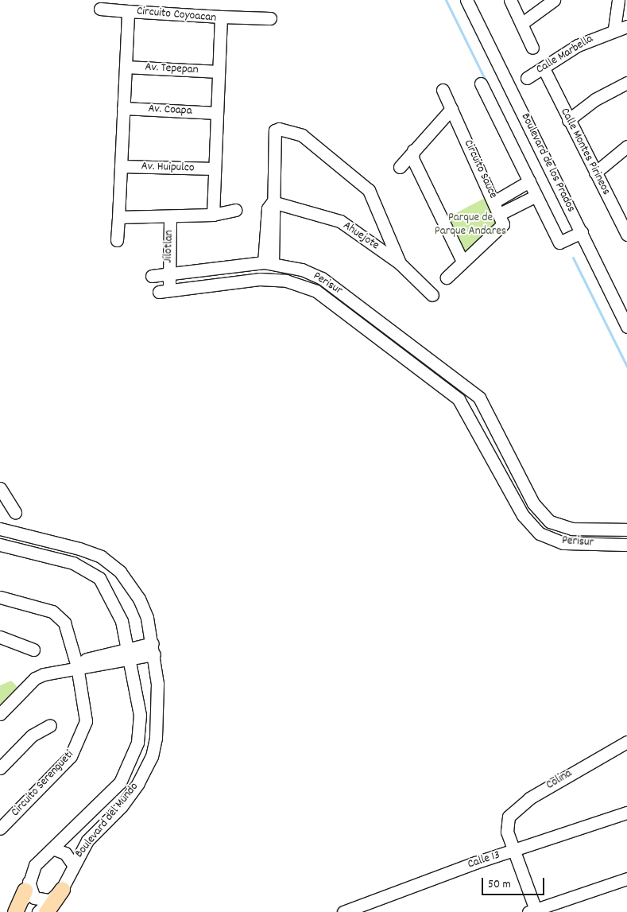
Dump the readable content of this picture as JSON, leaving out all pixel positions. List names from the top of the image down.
{
  "streets": {
    "street": [
      "Circuito Coyoacan",
      "Calle Marbella",
      "Av. Tepepan",
      "Av. Coapa",
      "Calle Montes Pirineos",
      "Boulevard de los Prados",
      "Av. Huipulco",
      "Circuito Sauce",
      "Ahuejote",
      "Jilotlan",
      "Perisur",
      "Colina",
      "Circuito Serengueti",
      "Boulevard del Mundo",
      "Calle 13"
    ]
  },
  "crossings": [
    ["Circuito Coyoacan", "Av. Tepepan"],
    ["Circuito Coyoacan", "Av. Coapa"],
    ["Circuito Coyoacan", "Av. Huipulco"],
    ["Calle Marbella", "Calle Montes Pirineos"],
    ["Jilotlan", "Perisur"],
    ["Colina", "Calle 13"]
  ],
  "parks": ["Parque de Parque Andares"],
  "scale_bar": "50 m"
}
